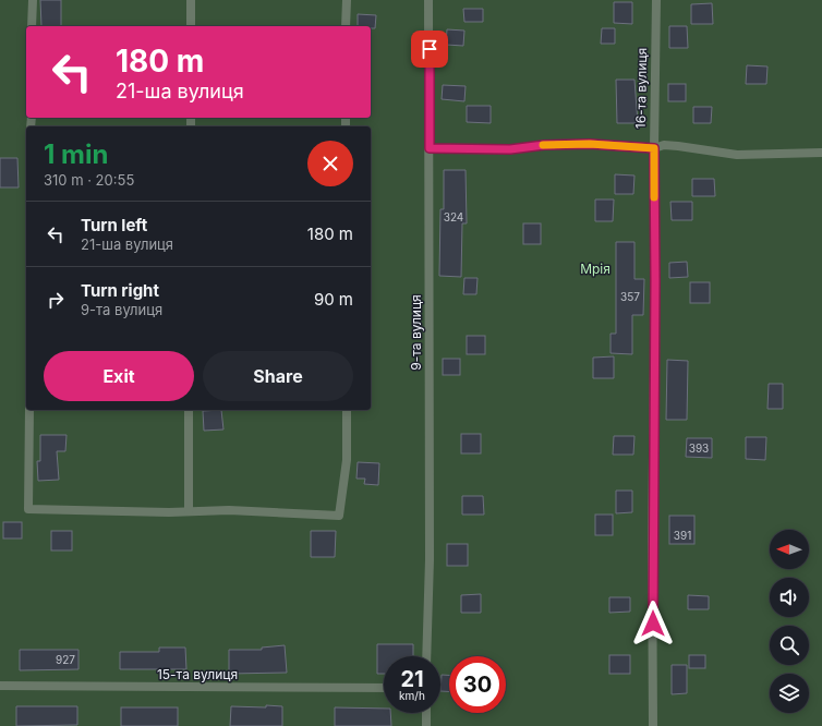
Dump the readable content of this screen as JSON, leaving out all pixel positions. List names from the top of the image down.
{
  "streets": {
    "street": ["16-та вулиця", "9-та вулиця", "15-та вулиця"]
  },
  "parks": ["Мрія"],
  "house_numbers": [
    "324",
    "357",
    "393",
    "391",
    "927"
  ],
  "north": "left",
  "page": {
    "turn": ["180 m", "21-ша вулиця"],
    "heading": ["1 min", "310 m · 20:55"],
    "list": [
      {
        "name": "Turn left",
        "note": "21-ша вулиця",
        "value": "180 m"
      },
      {
        "name": "Turn right",
        "note": "9-та вулиця",
        "value": "90 m"
      }
    ],
    "buttons": ["Exit", "Share"],
    "speed": "21 km/h",
    "limit": "30"
  }
}
